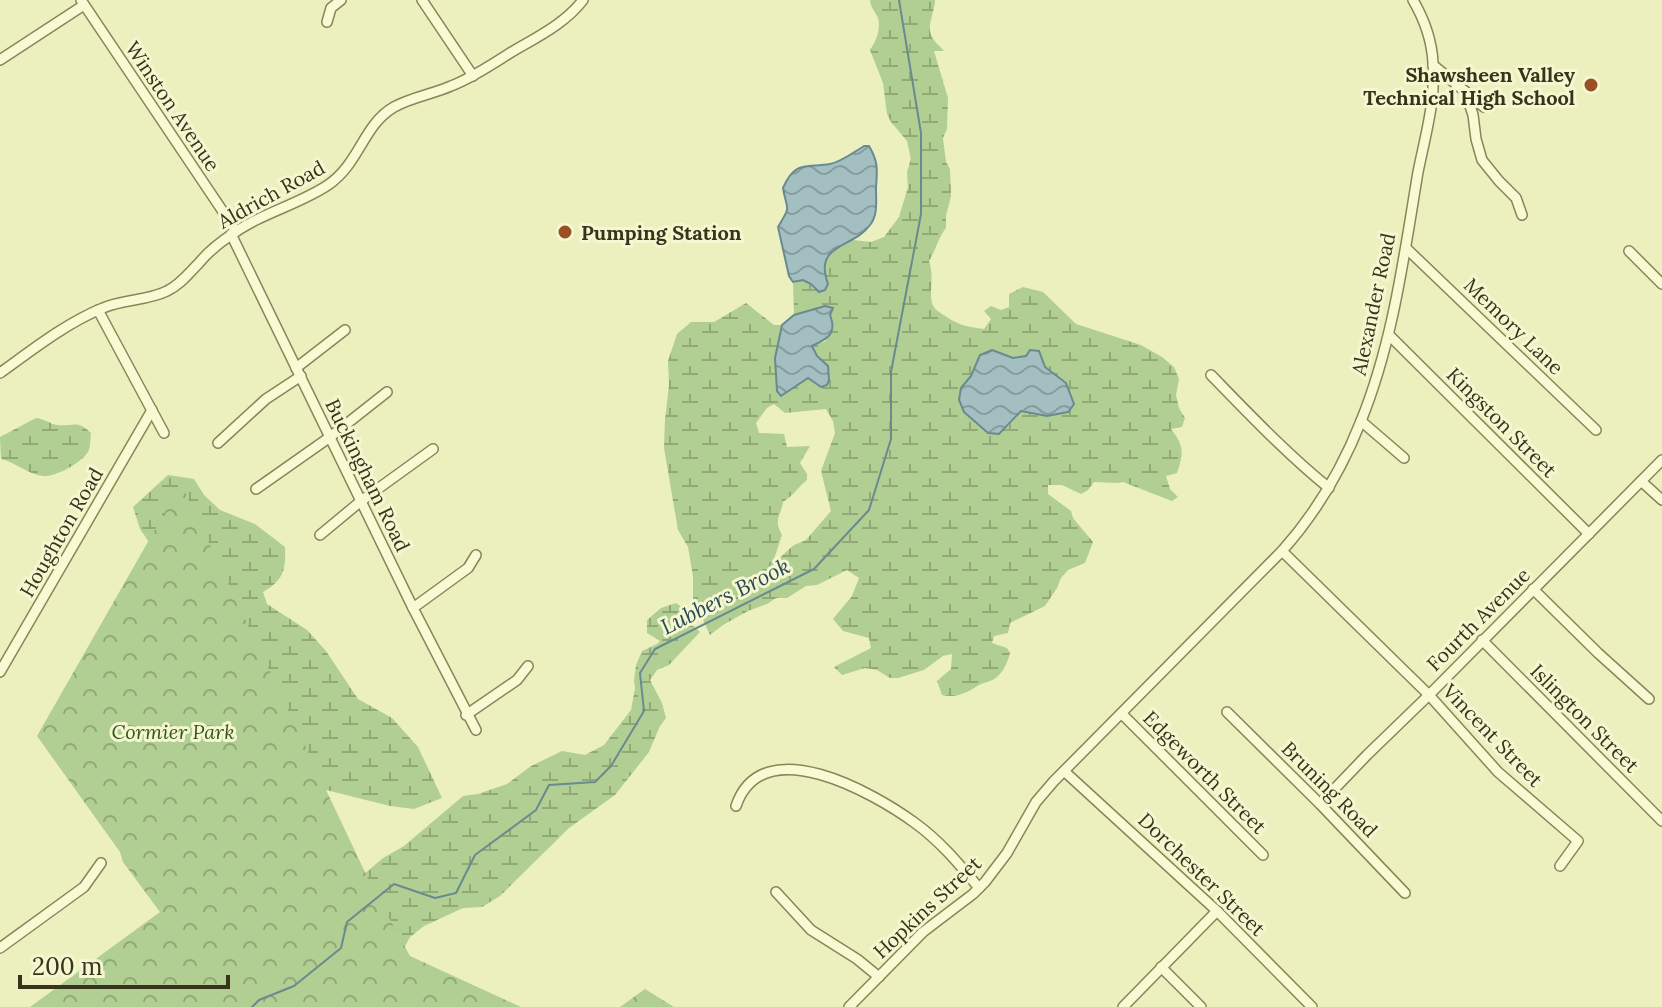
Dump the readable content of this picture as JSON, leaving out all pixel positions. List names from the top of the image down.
{
  "streets": {
    "street": [
      "Winston Avenue",
      "Aldrich Road",
      "Alexander Road",
      "Memory Lane",
      "Kingston Street",
      "Buckingham Road",
      "Houghton Road",
      "Fourth Avenue",
      "Islington Street",
      "Vincent Street",
      "Edgeworth Street",
      "Bruning Road",
      "Dorchester Street",
      "Hopkins Street"
    ]
  },
  "crossings": [
    ["Winston Avenue", "Aldrich Road"],
    ["Winston Avenue", "Buckingham Road"],
    ["Aldrich Road", "Buckingham Road"],
    ["Alexander Road", "Memory Lane"],
    ["Alexander Road", "Kingston Street"],
    ["Alexander Road", "Vincent Street"],
    ["Alexander Road", "Edgeworth Street"],
    ["Alexander Road", "Dorchester Street"],
    ["Alexander Road", "Hopkins Street"],
    ["Kingston Street", "Fourth Avenue"],
    ["Fourth Avenue", "Islington Street"],
    ["Fourth Avenue", "Vincent Street"],
    ["Fourth Avenue", "Bruning Road"]
  ],
  "water": ["Lubbers Brook"],
  "parks": ["Cormier Park"],
  "places": ["Shawsheen Valley Technical High School", "Pumping Station"],
  "scale_bar": "200 m"
}
